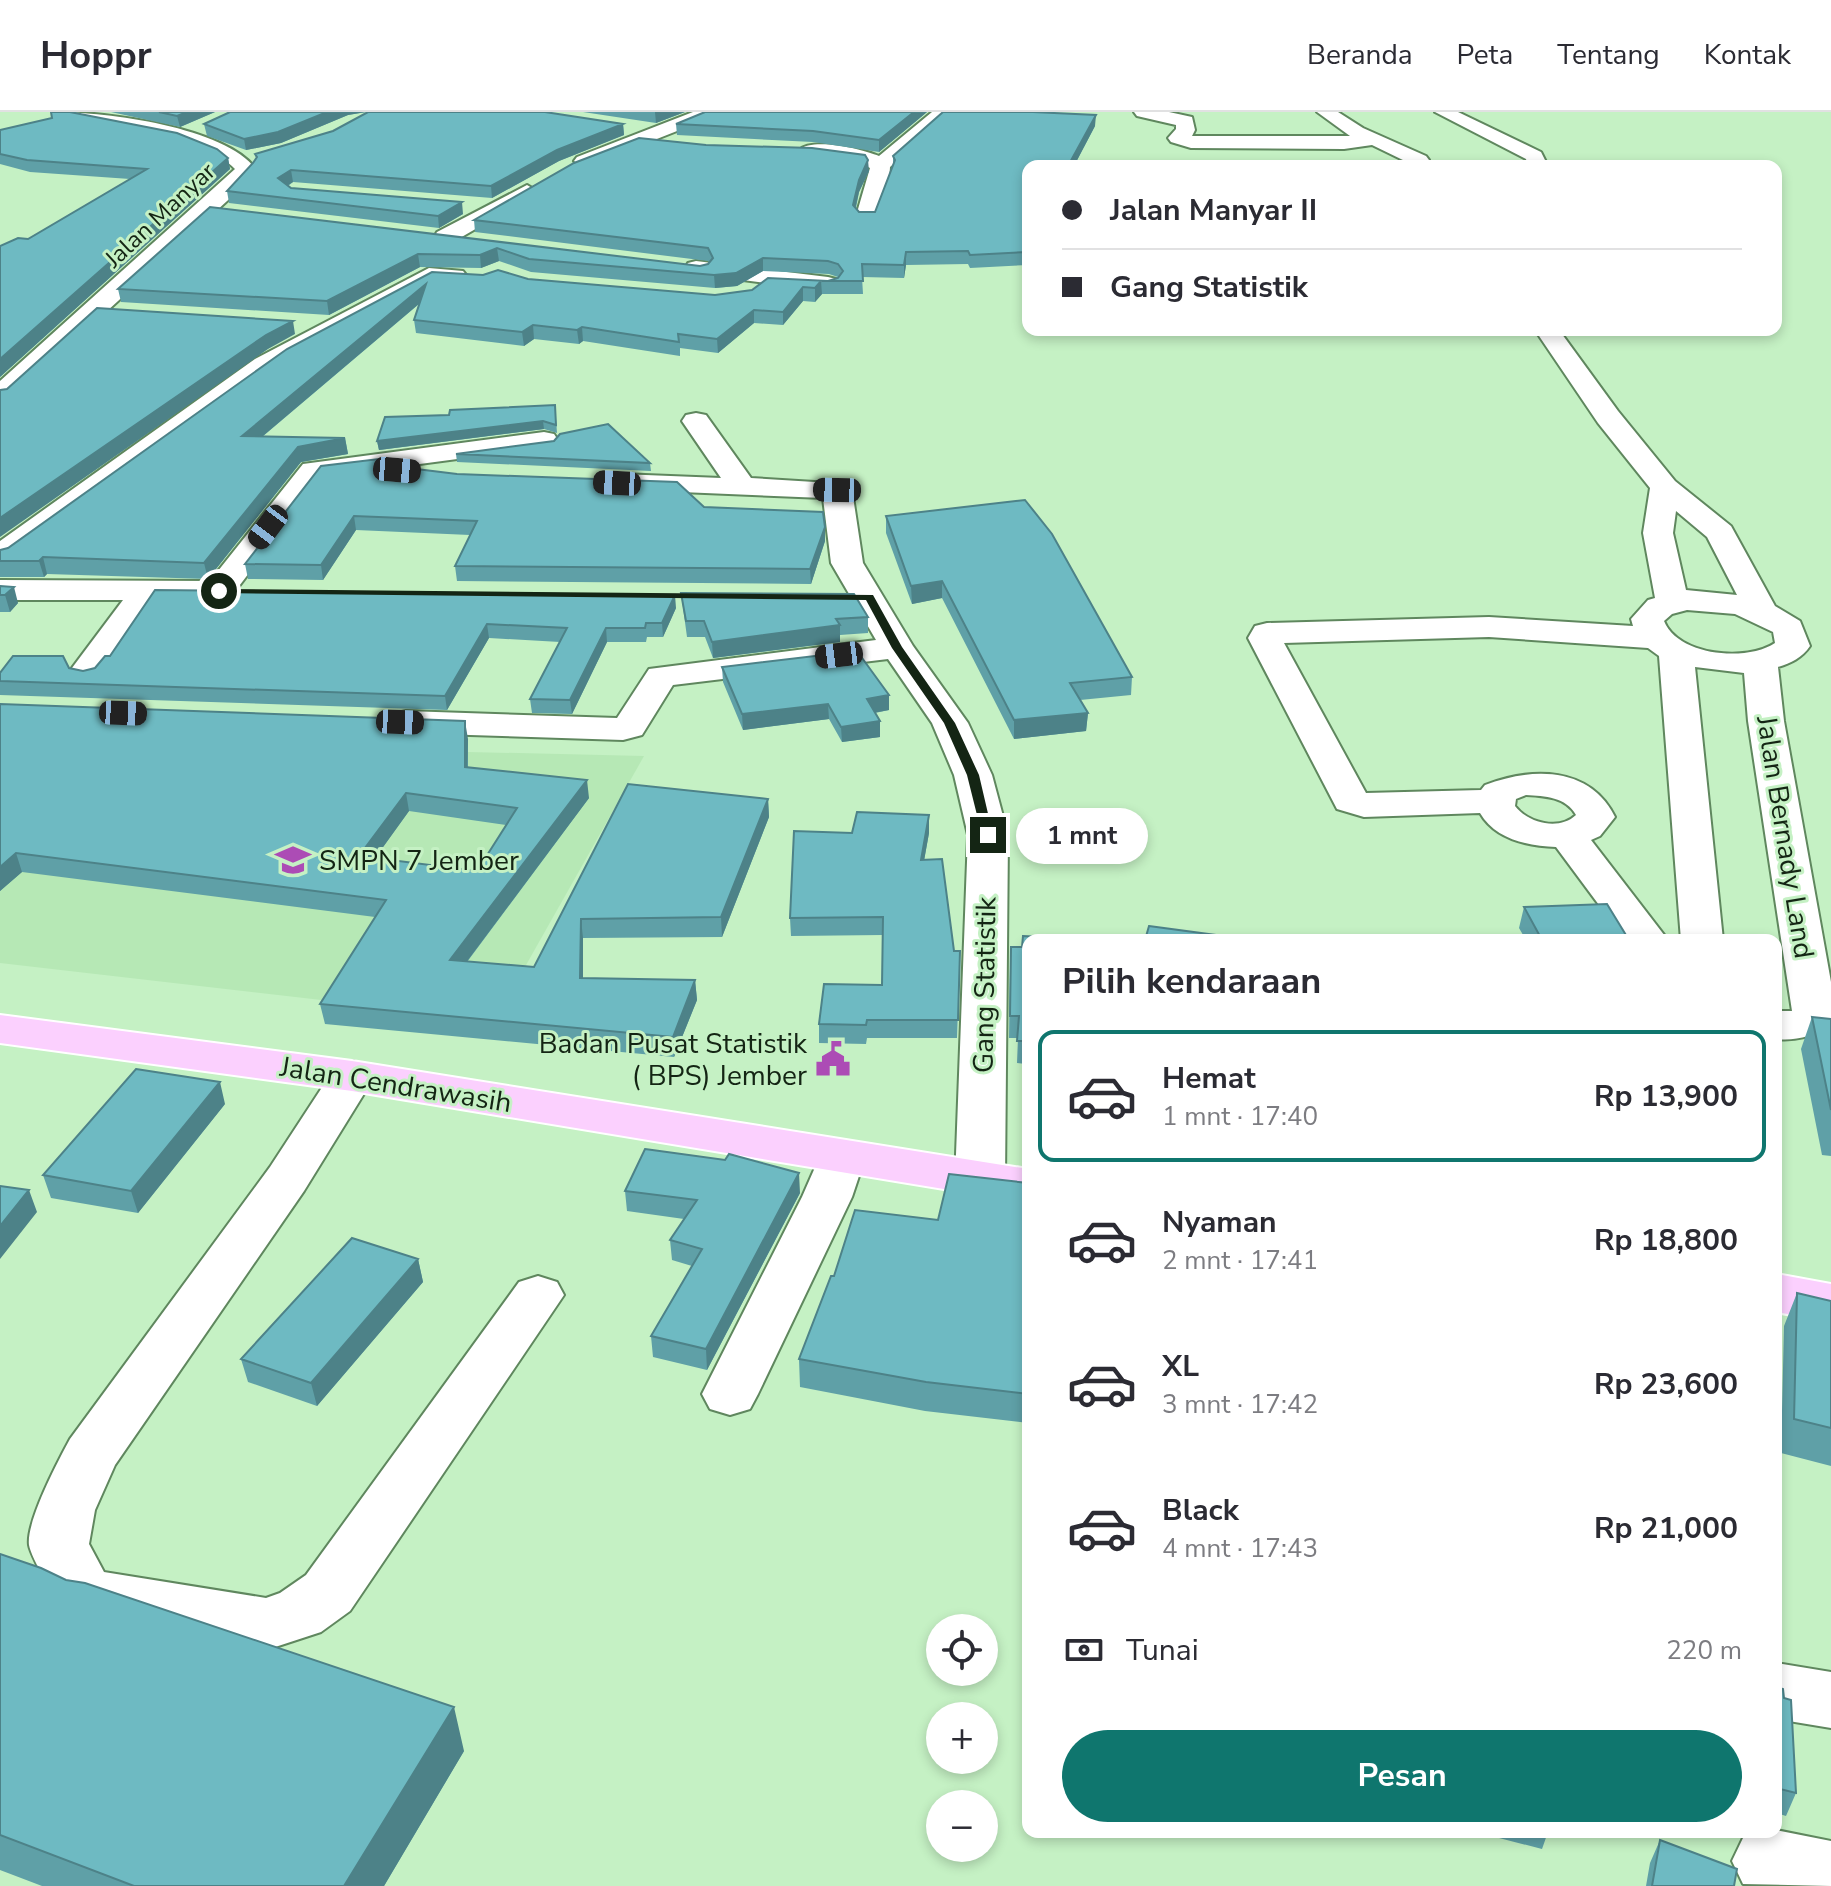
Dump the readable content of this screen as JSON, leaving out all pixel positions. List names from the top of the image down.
{
  "streets": {
    "main road": ["Jalan Cendrawasih"],
    "street": ["Jalan Manyar", "Jalan Bernady Land", "Gang Statistik"]
  },
  "crossings": [
    ["Gang Statistik", "Jalan Cendrawasih"]
  ],
  "places": {
    "school or university": ["SMPN 7 Jember"],
    "public building": ["Badan Pusat Statistik ( BPS) Jember"]
  },
  "page": {
    "header": "Hoppr",
    "nav": [
      "Beranda",
      "Peta",
      "Tentang",
      "Kontak"
    ],
    "banner": ["Jalan Manyar II", "Gang Statistik"],
    "bubble": "1 mnt",
    "heading": "Pilih kendaraan",
    "list": [
      {
        "name": "Hemat",
        "note": "1 mnt · 17:40",
        "value": "Rp 13,900"
      },
      {
        "name": "Nyaman",
        "note": "2 mnt · 17:41",
        "value": "Rp 18,800"
      },
      {
        "name": "XL",
        "note": "3 mnt · 17:42",
        "value": "Rp 23,600"
      },
      {
        "name": "Black",
        "note": "4 mnt · 17:43",
        "value": "Rp 21,000"
      }
    ],
    "pay": ["Tunai", "220 m"],
    "map_buttons": ["+", "−"],
    "buttons": "Pesan"
  }
}
